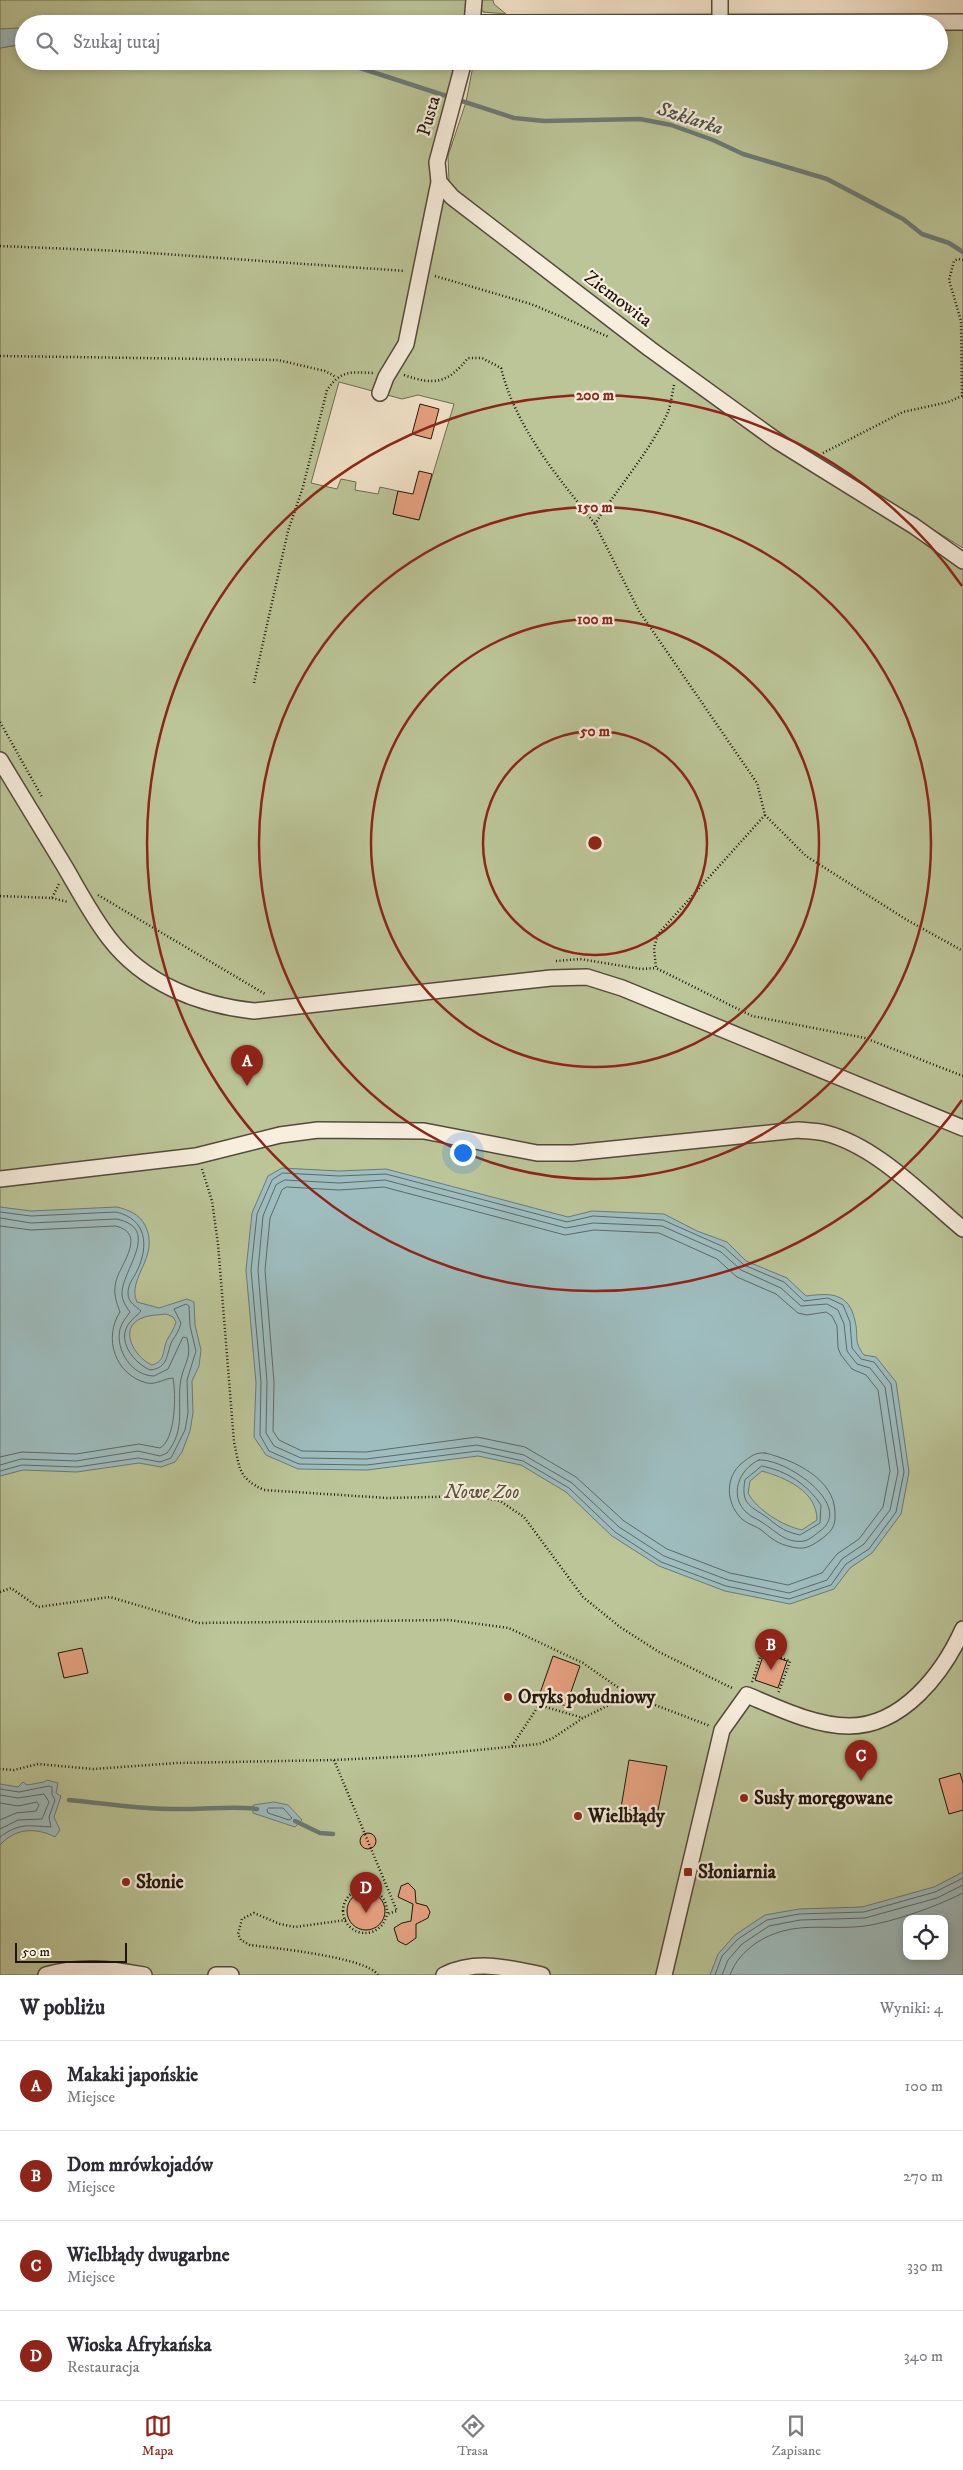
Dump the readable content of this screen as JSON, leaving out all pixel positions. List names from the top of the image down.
{
  "streets": {
    "street": ["Pusta", "Ziemowita"]
  },
  "crossings": [
    ["Pusta", "Ziemowita"]
  ],
  "water": ["Szklarka"],
  "parks": ["Nowe Zoo"],
  "places": {
    "other": [
      "Oryks południowy",
      "Susły moręgowane",
      "Wielbłądy",
      "Słonie"
    ],
    "transit": ["Słoniarnia"]
  },
  "scale_bar": "50 m",
  "page": {
    "search": "Szukaj tutaj",
    "pins": [
      "A",
      "B",
      "C",
      "D"
    ],
    "scale": "50 m",
    "heading": ["W pobliżu", "Wyniki: 4"],
    "list": [
      {
        "mark": "A",
        "name": "Makaki japońskie",
        "note": "Miejsce",
        "value": "100 m"
      },
      {
        "mark": "B",
        "name": "Dom mrówkojadów",
        "note": "Miejsce",
        "value": "270 m"
      },
      {
        "mark": "C",
        "name": "Wielbłądy dwugarbne",
        "note": "Miejsce",
        "value": "330 m"
      },
      {
        "mark": "D",
        "name": "Wioska Afrykańska",
        "note": "Restauracja",
        "value": "340 m"
      }
    ],
    "nav": ["Mapa", "Trasa", "Zapisane"]
  },
  "rings": [
    "200 m",
    "150 m",
    "100 m",
    "50 m"
  ]
}
